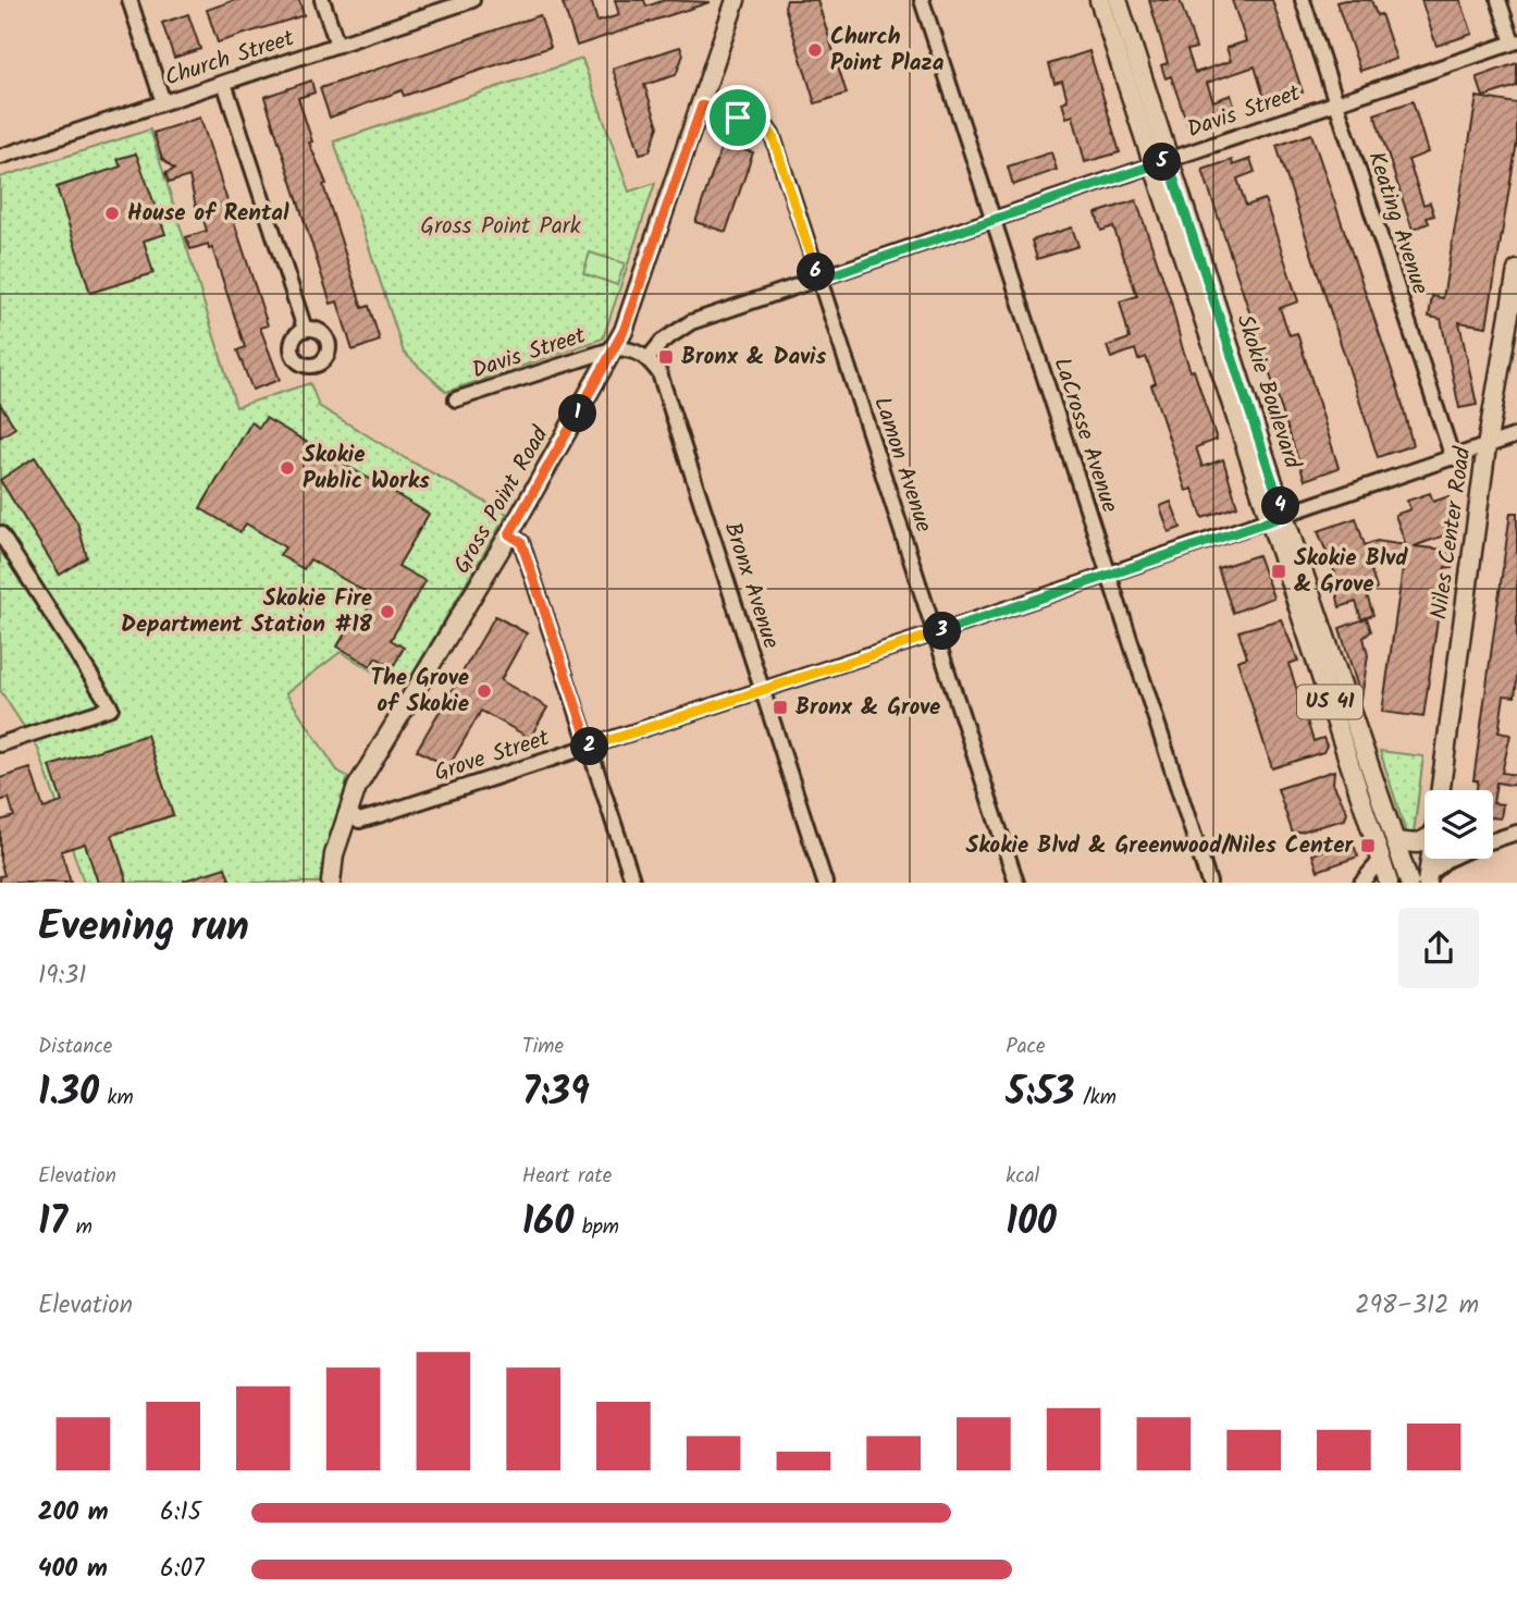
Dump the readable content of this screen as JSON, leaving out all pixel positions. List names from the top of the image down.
{
  "streets": {
    "main road": [
      "Skokie Boulevard",
      "Gross Point Road",
      "Niles Center Road",
      "US 41"
    ],
    "street": [
      "Church Street",
      "Davis Street",
      "Keating Avenue",
      "LaCrosse Avenue",
      "Lamon Avenue",
      "Bronx Avenue",
      "Grove Street"
    ]
  },
  "crossings": [
    ["Davis Street", "Keating Avenue"],
    ["Davis Street", "Skokie Boulevard"],
    ["Davis Street", "LaCrosse Avenue"],
    ["Davis Street", "Lamon Avenue"],
    ["Davis Street", "Gross Point Road"],
    ["Davis Street", "Bronx Avenue"],
    ["Keating Avenue", "Grove Street"],
    ["Skokie Boulevard", "Grove Street"],
    ["LaCrosse Avenue", "Grove Street"],
    ["Lamon Avenue", "Gross Point Road"],
    ["Lamon Avenue", "Grove Street"],
    ["Gross Point Road", "Bronx Avenue"],
    ["Gross Point Road", "Grove Street"],
    ["Niles Center Road", "Grove Street"],
    ["Bronx Avenue", "Grove Street"]
  ],
  "parks": ["Gross Point Park"],
  "places": {
    "other": [
      "Church Point Plaza",
      "House of Rental",
      "Skokie Public Works",
      "Skokie Fire Department Station #18",
      "The Grove of Skokie"
    ],
    "transit": [
      "Bronx & Davis",
      "Skokie Blvd & Grove",
      "Bronx & Grove",
      "Skokie Blvd & Greenwood/Niles Center"
    ]
  },
  "page": {
    "pins": [
      "5",
      "6",
      "1",
      "4",
      "3",
      "2"
    ],
    "heading": ["Evening run", "19:31"],
    "stats": [
      ["Distance", "1.30 km"],
      ["Time", "7:39"],
      ["Pace", "5:53 /km"],
      ["Elevation", "17 m"],
      ["Heart rate", "160 bpm"],
      ["kcal", "100"]
    ],
    "chart": ["Elevation", "298–312 m"],
    "list": [
      {
        "name": "200 m",
        "note": "6:15"
      },
      {
        "name": "400 m",
        "note": "6:07"
      }
    ]
  }
}
